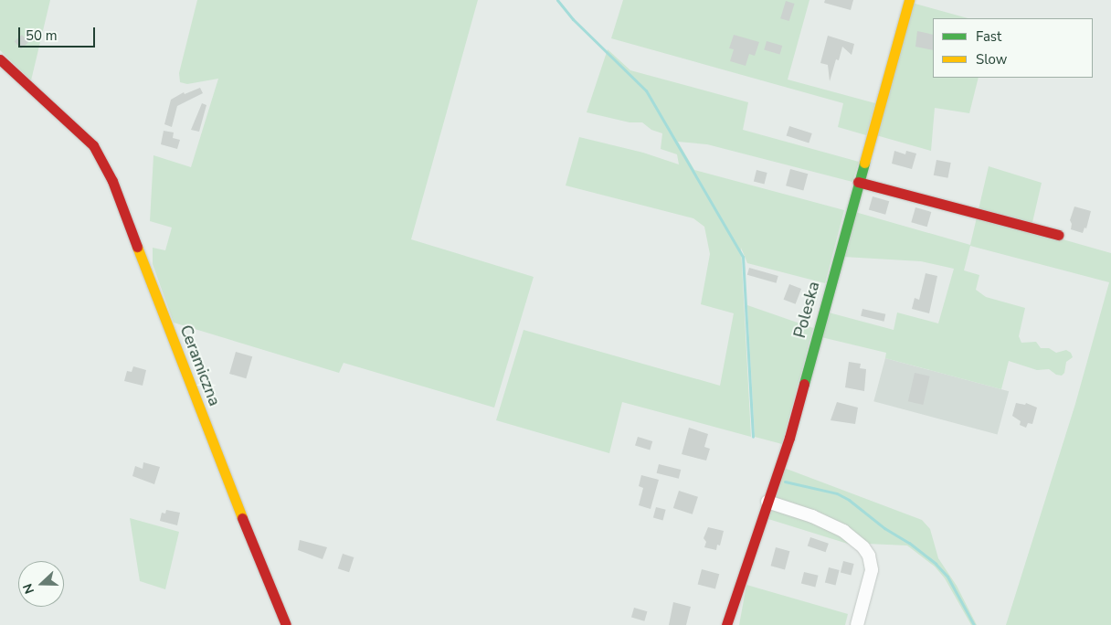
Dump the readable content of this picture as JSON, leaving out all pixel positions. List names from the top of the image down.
{
  "streets": {
    "street": ["Poleska", "Ceramiczna"]
  },
  "legend": ["Fast", "Slow"],
  "scale_bar": "50 m",
  "north": "left"
}
